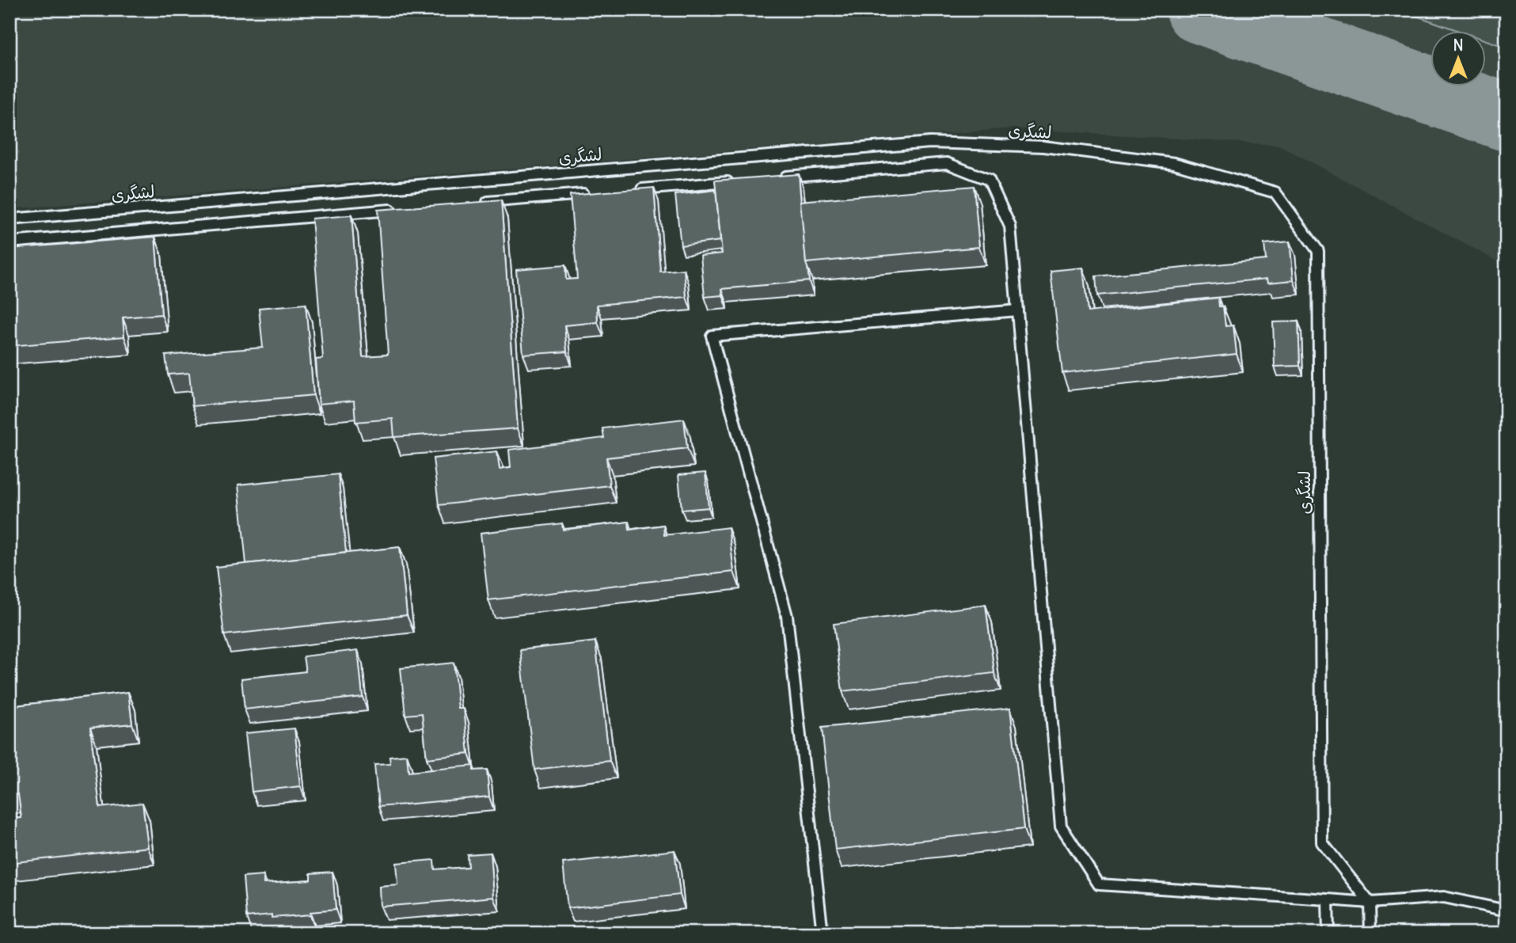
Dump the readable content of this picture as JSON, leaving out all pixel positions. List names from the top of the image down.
{
  "streets": {
    "lane": ["لشگری"]
  },
  "north": "top"
}
